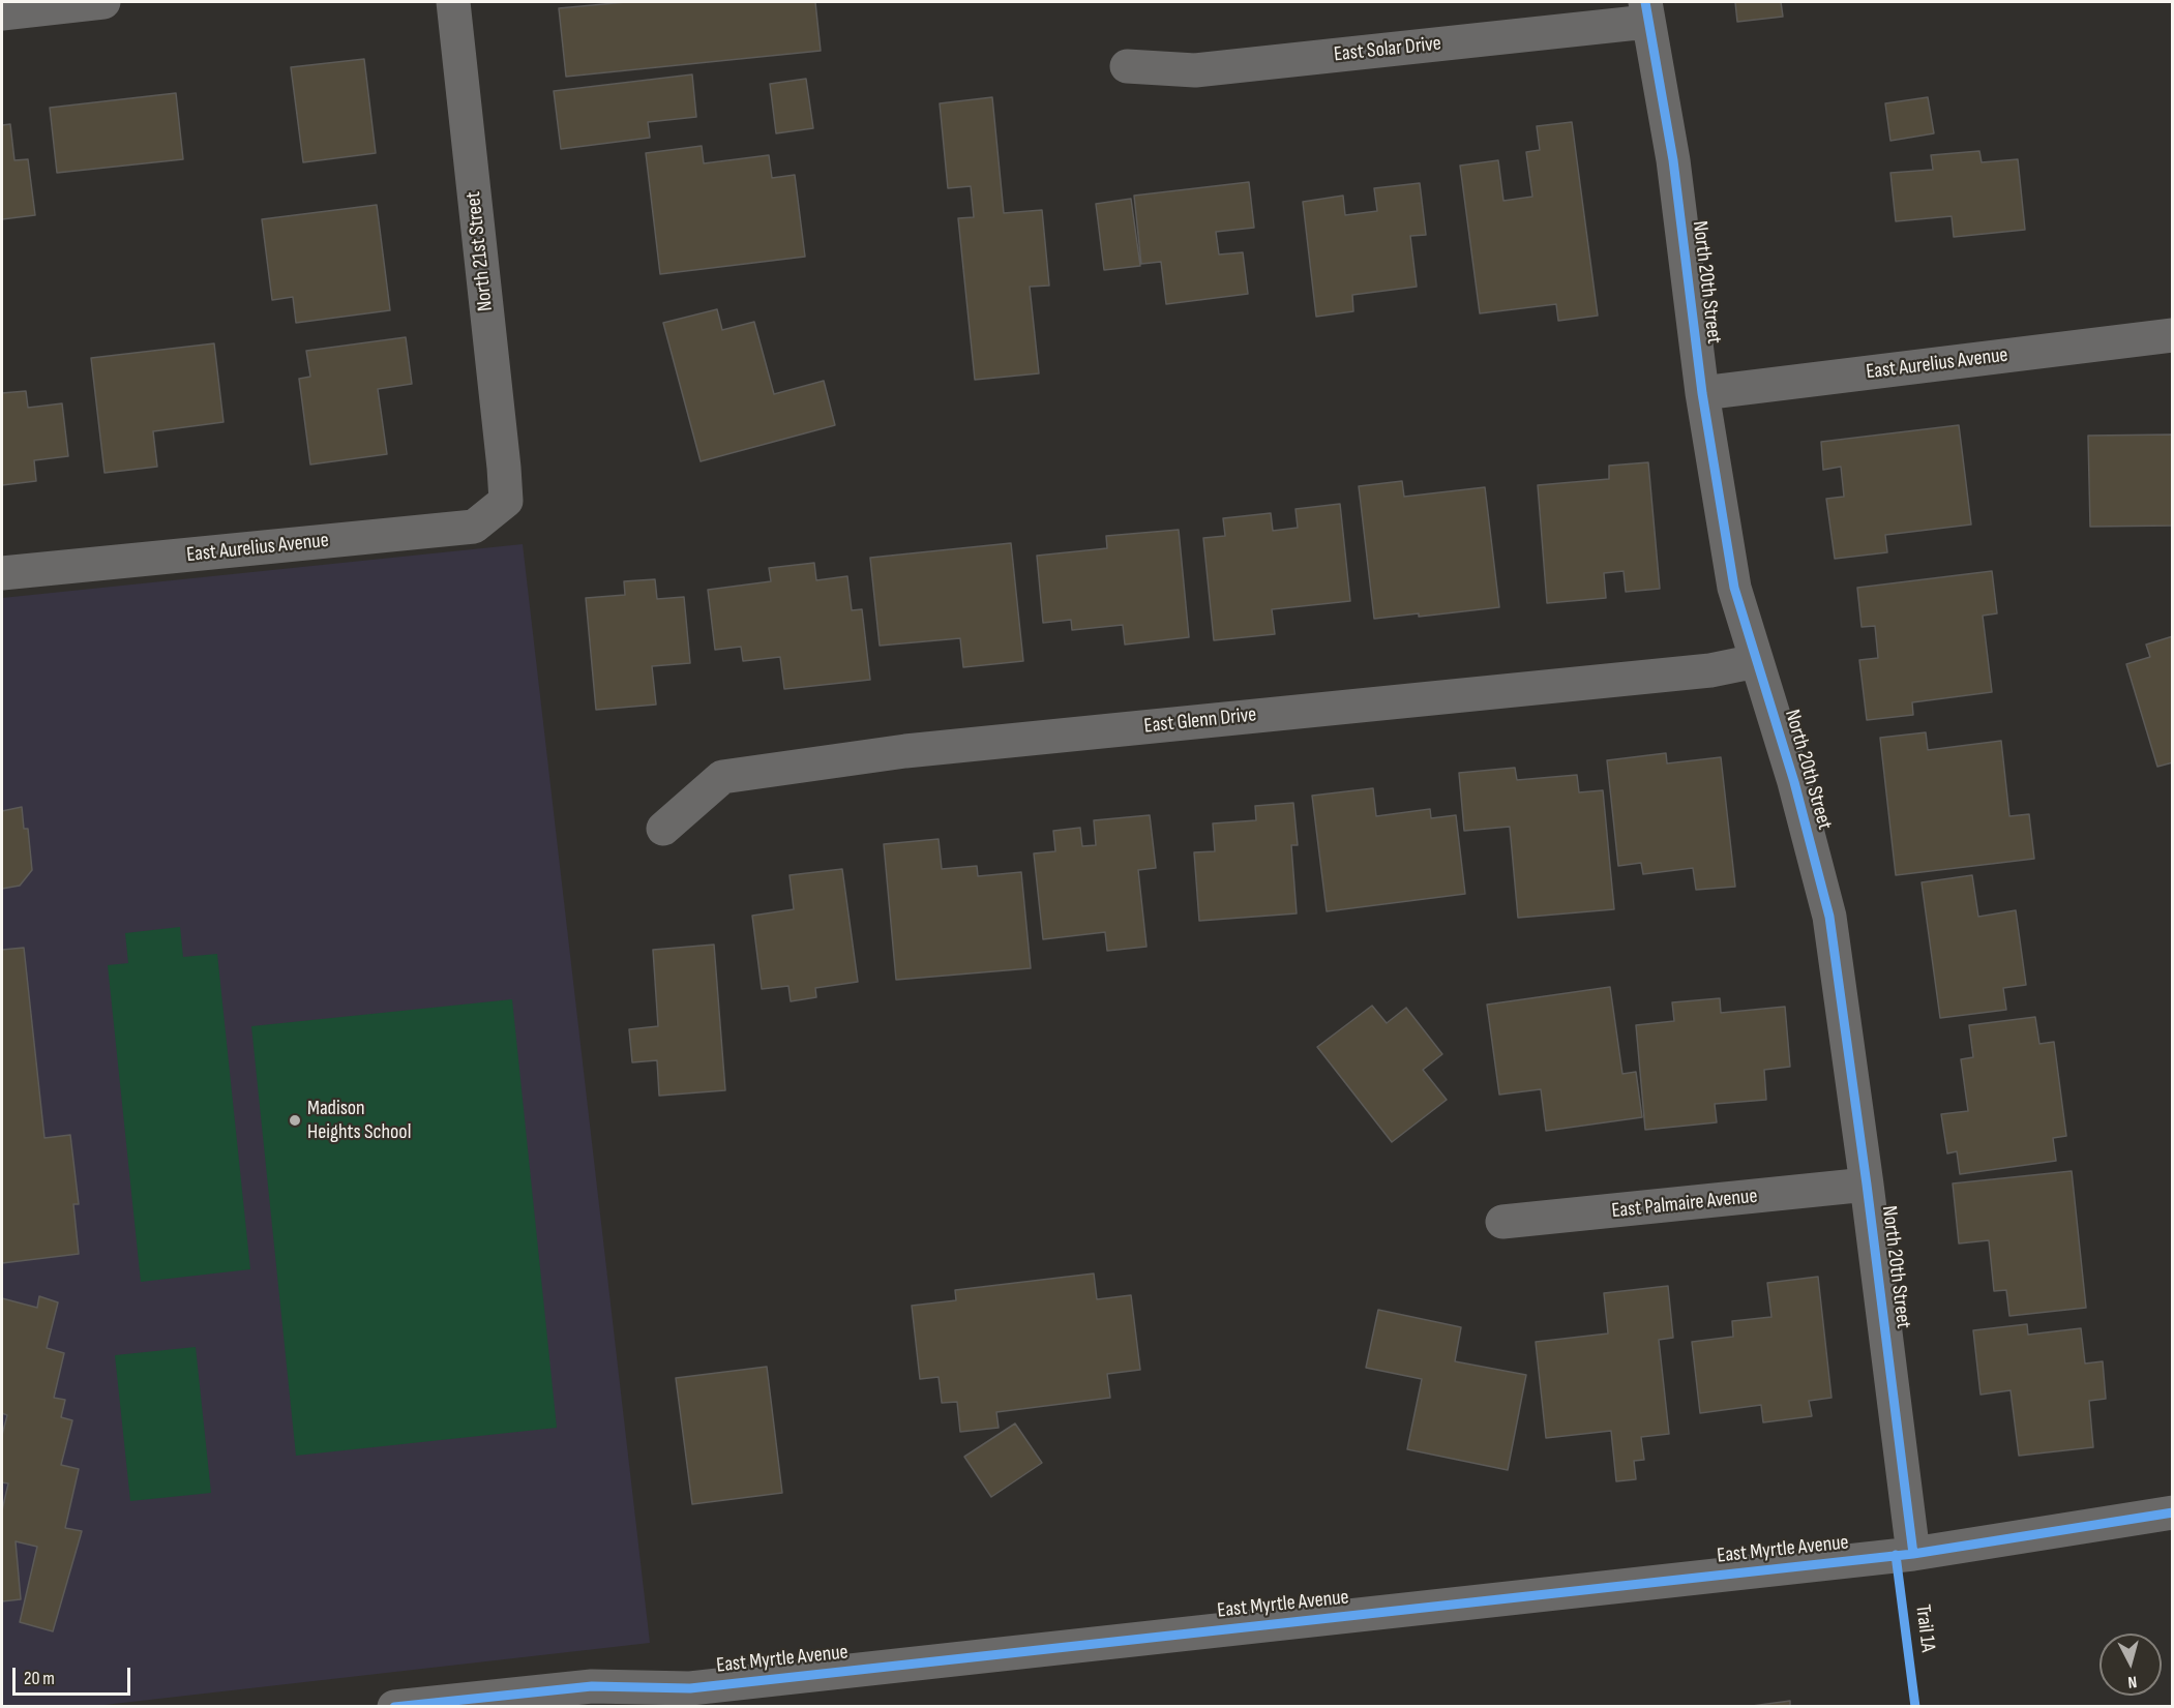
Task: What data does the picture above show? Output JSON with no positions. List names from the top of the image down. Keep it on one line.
{"streets":{"street":["East Solar Drive","North 21st Street","North 20th Street","East Aurelius Avenue","East Glenn Drive","East Palmaire Avenue","East Myrtle Avenue"],"cycle path":["Trail 1A"]},"crossings":[["East Solar Drive","North 20th Street"],["North 21st Street","East Aurelius Avenue"],["North 20th Street","East Aurelius Avenue"],["North 20th Street","East Glenn Drive"],["North 20th Street","East Palmaire Avenue"],["North 20th Street","East Myrtle Avenue"],["North 20th Street","Trail 1A"],["East Myrtle Avenue","Trail 1A"]],"places":["Madison Heights School"],"scale_bar":"20 m","north":"bottom"}
